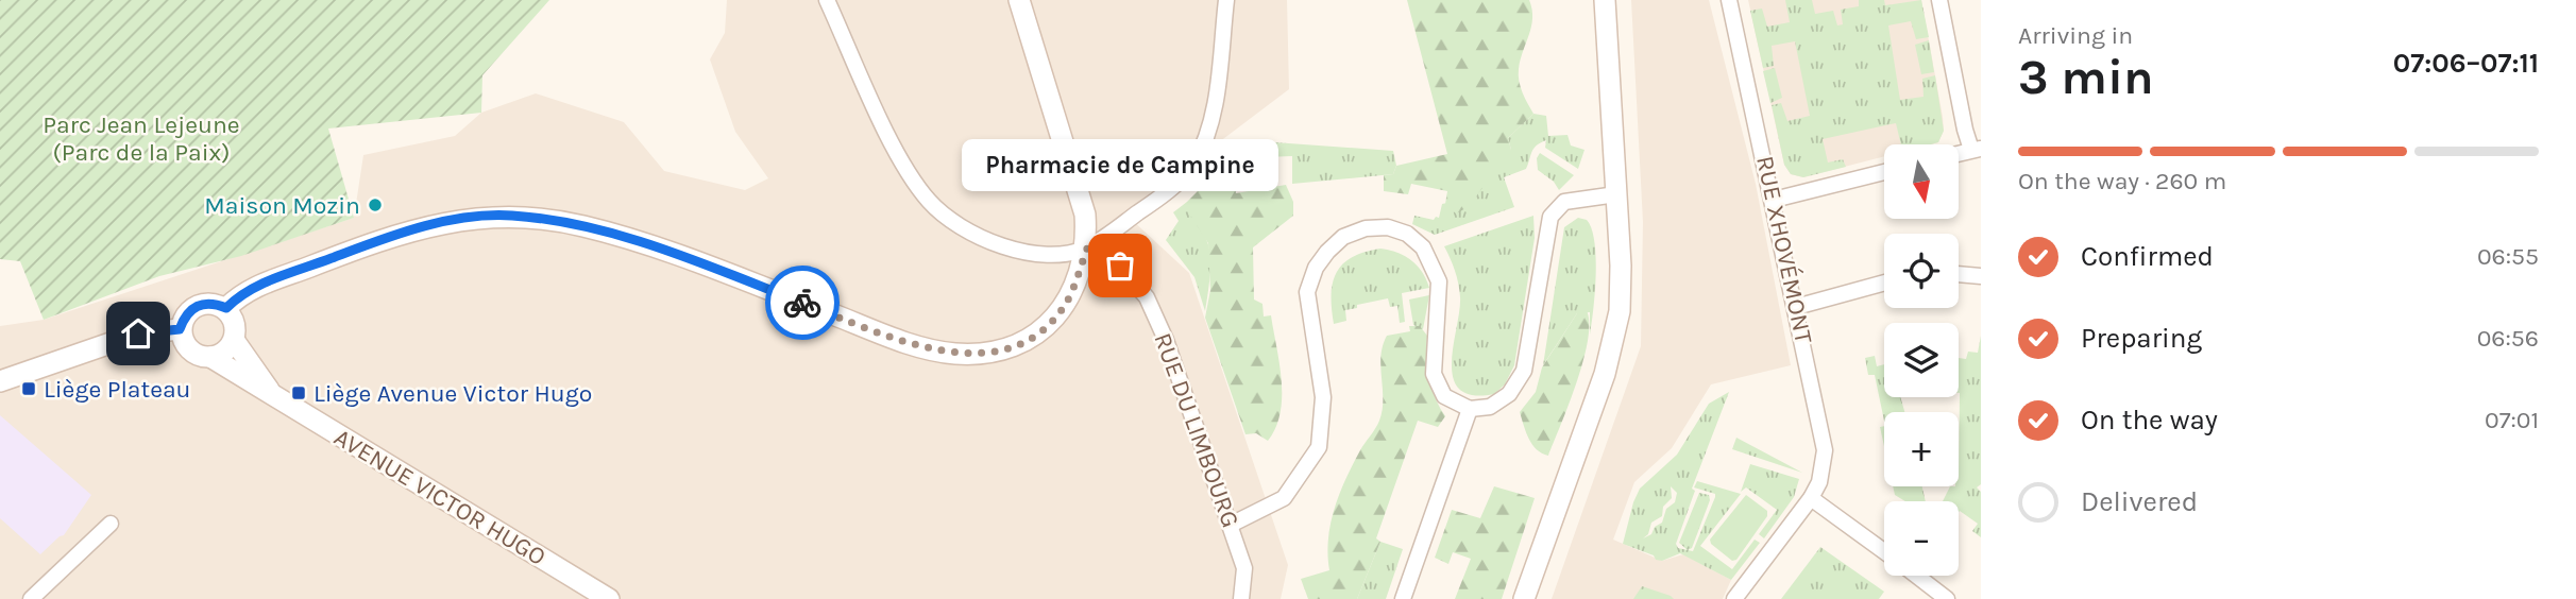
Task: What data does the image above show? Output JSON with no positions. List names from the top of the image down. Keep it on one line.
{"streets":{"street":["RUE XHOVÉMONT","RUE DU LIMBOURG","AVENUE VICTOR HUGO"]},"parks":["Parc Jean Lejeune (Parc de la Paix)"],"places":{"other":["Maison Mozin","Pharmacie de Campine"],"transit":["Liège Plateau","Liège Avenue Victor Hugo"]},"north":"bottom","page":{"heading":["3 min","Arriving in","07:06–07:11"],"bar":"On the way · 260 m","bubble":"Pharmacie de Campine","map_buttons":["+","−"],"list":[["Confirmed","06:55"],["Preparing","06:56"],["On the way","07:01"],"Delivered"]}}
